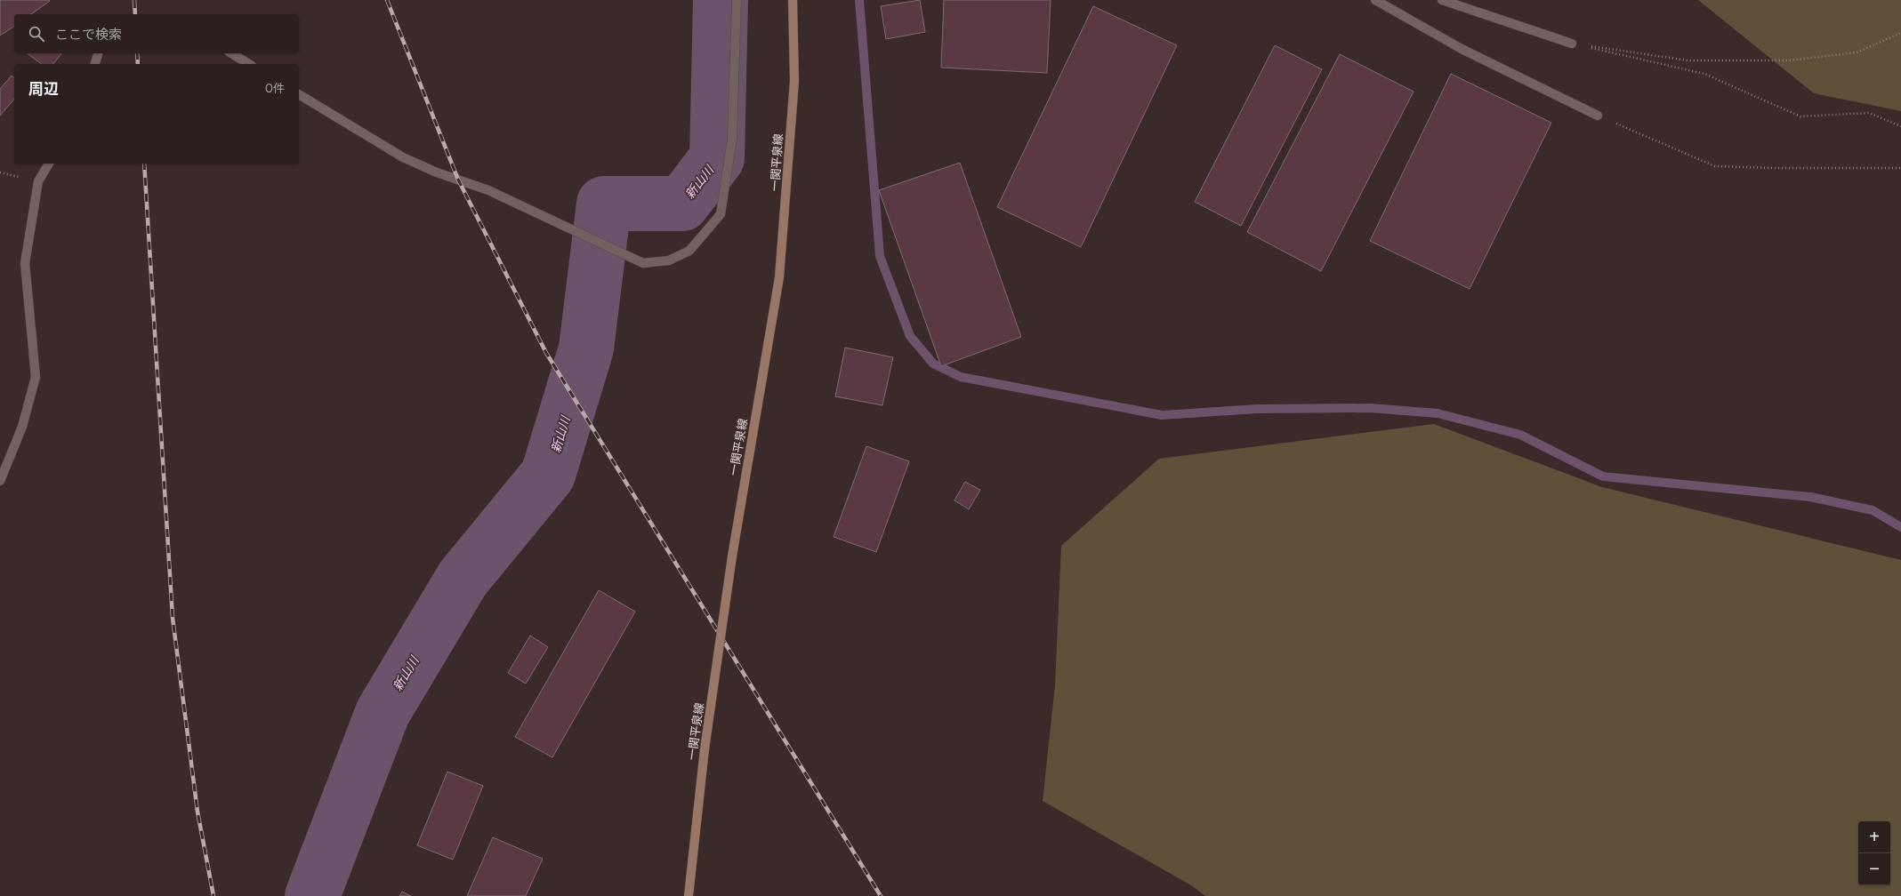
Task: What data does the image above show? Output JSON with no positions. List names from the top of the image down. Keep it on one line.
{"streets":{"main road":["一関平泉線"]},"water":["新山川"],"page":{"search":"ここで検索","heading":["周辺","0件"],"map_buttons":["+","−"]}}
